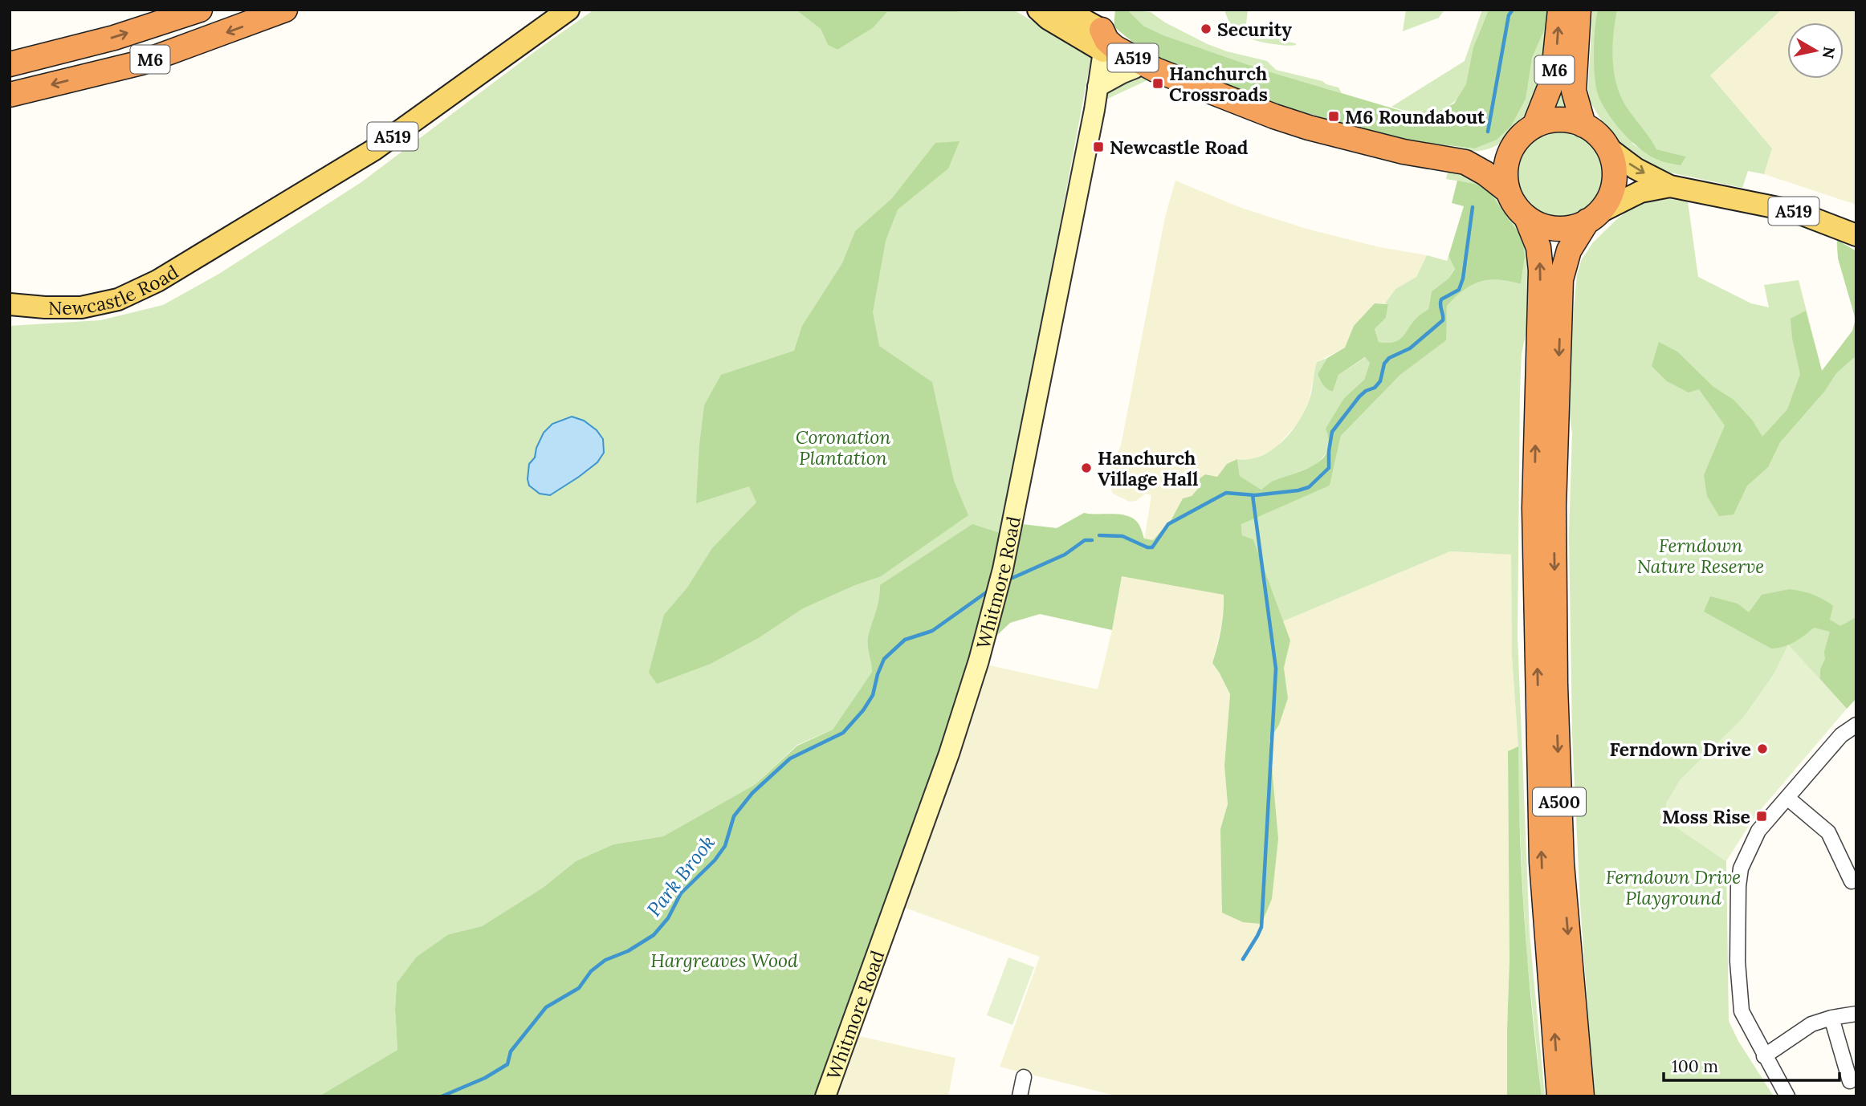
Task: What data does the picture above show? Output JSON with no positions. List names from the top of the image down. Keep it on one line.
{"streets":{"highway":["A519","M6","A500"],"main road":["Newcastle Road","Whitmore Road"]},"crossings":[["A519","M6"],["A519","Whitmore Road"],["A519","A500"],["M6","A500"]],"water":["Park Brook"],"parks":["Coronation Plantation","Ferndown Nature Reserve","Ferndown Drive Playground","Hargreaves Wood"],"places":{"other":["Security","Hanchurch Village Hall","Ferndown Drive"],"transit":["Hanchurch Crossroads","M6 Roundabout","Newcastle Road","Moss Rise"]},"scale_bar":"100 m","north":"right"}
